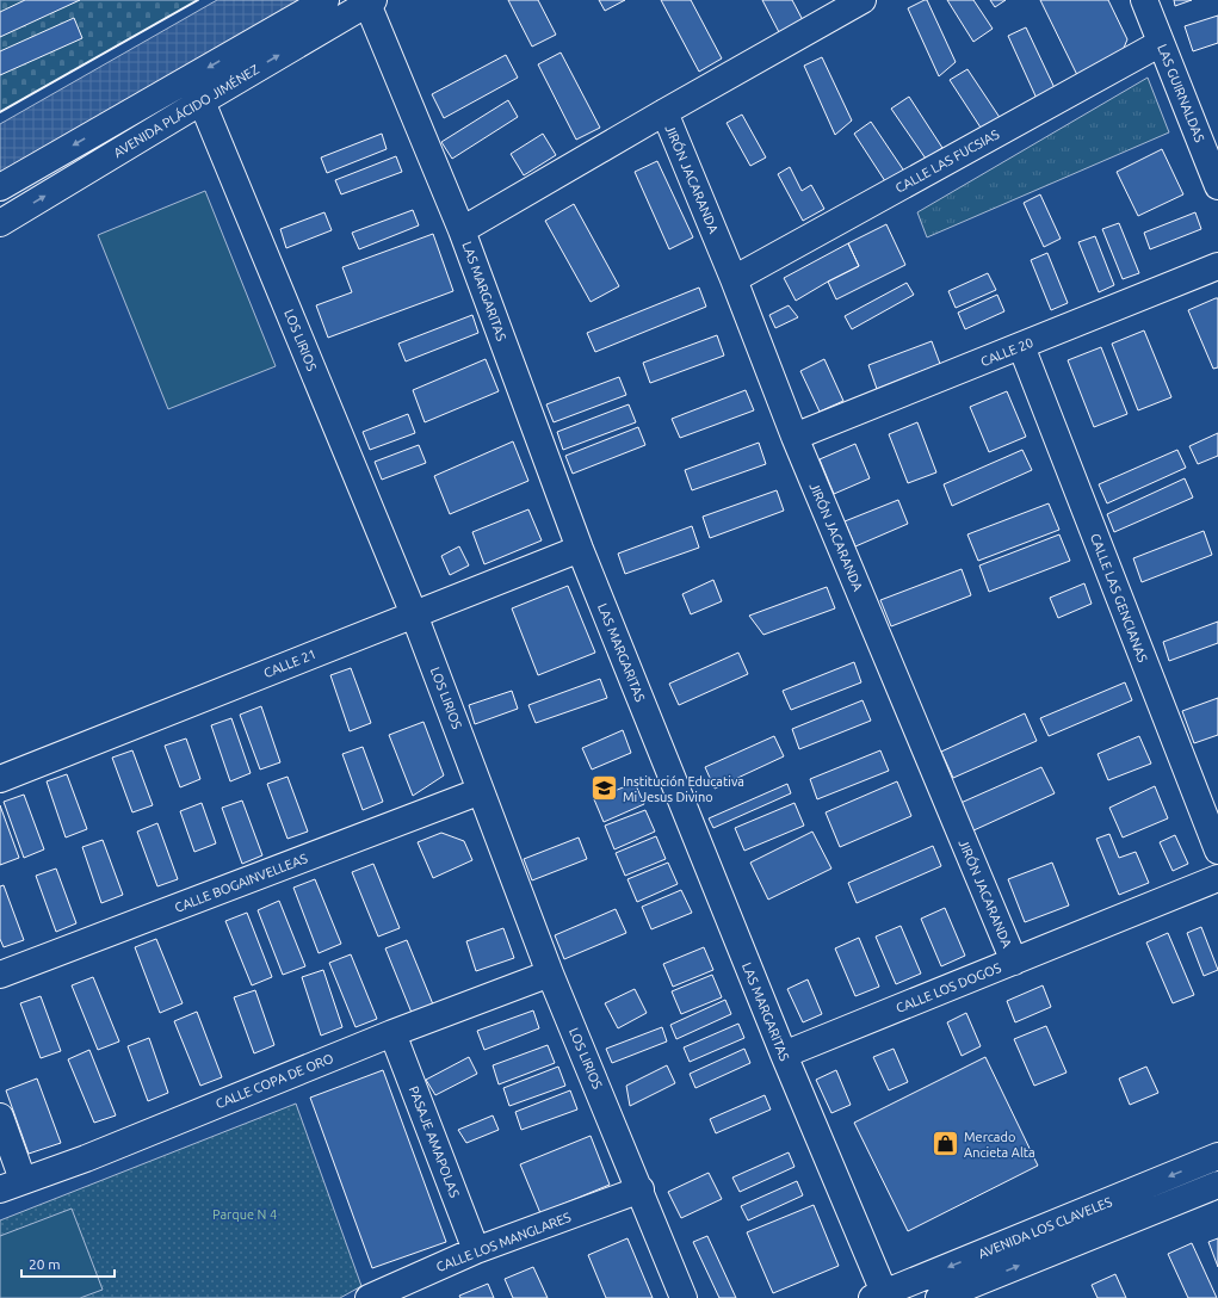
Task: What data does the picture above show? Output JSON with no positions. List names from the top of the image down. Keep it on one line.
{"streets":{"street":["LAS GUIRNALDAS","AVENIDA PLÁCIDO JIMÉNEZ","CALLE LAS FUCSIAS","JIRÓN JACARANDA","LAS MARGARITAS","LOS LIRIOS","CALLE 20","CALLE LAS GENCIANAS","CALLE 21","CALLE BOGAINVELLEAS","CALLE LOS DOGOS","CALLE COPA DE ORO","PASAJE AMAPOLAS","AVENIDA LOS CLAVELES","CALLE LOS MANGLARES"]},"crossings":[["LAS GUIRNALDAS","CALLE LAS FUCSIAS"],["AVENIDA PLÁCIDO JIMÉNEZ","LAS MARGARITAS"],["AVENIDA PLÁCIDO JIMÉNEZ","LOS LIRIOS"],["CALLE LAS FUCSIAS","JIRÓN JACARANDA"],["JIRÓN JACARANDA","CALLE 20"],["JIRÓN JACARANDA","CALLE LOS DOGOS"],["LAS MARGARITAS","CALLE 21"],["LAS MARGARITAS","CALLE LOS DOGOS"],["LAS MARGARITAS","AVENIDA LOS CLAVELES"],["LOS LIRIOS","CALLE 21"],["LOS LIRIOS","CALLE BOGAINVELLEAS"],["LOS LIRIOS","CALLE COPA DE ORO"],["LOS LIRIOS","CALLE LOS MANGLARES"],["CALLE 20","CALLE LAS GENCIANAS"],["CALLE COPA DE ORO","PASAJE AMAPOLAS"],["PASAJE AMAPOLAS","CALLE LOS MANGLARES"]],"parks":["Parque N 4"],"places":{"school or university":["Institución Educativa Mi Jesus Divino"],"shop":["Mercado Ancieta Alta"]},"scale_bar":"20 m"}
